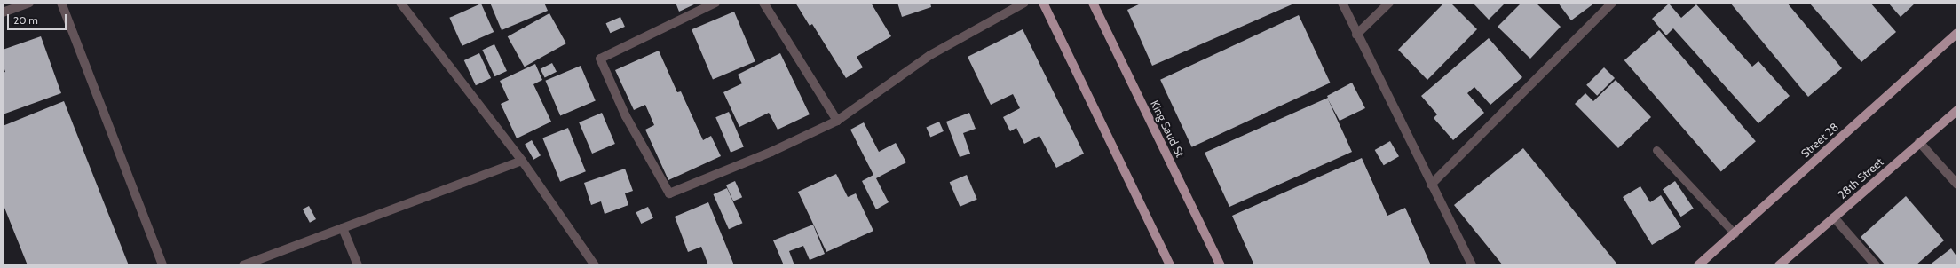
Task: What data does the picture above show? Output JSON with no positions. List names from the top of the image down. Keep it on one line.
{"streets":{"main road":["King Saud St","Street 28","28th Street"]},"scale_bar":"20 m"}
